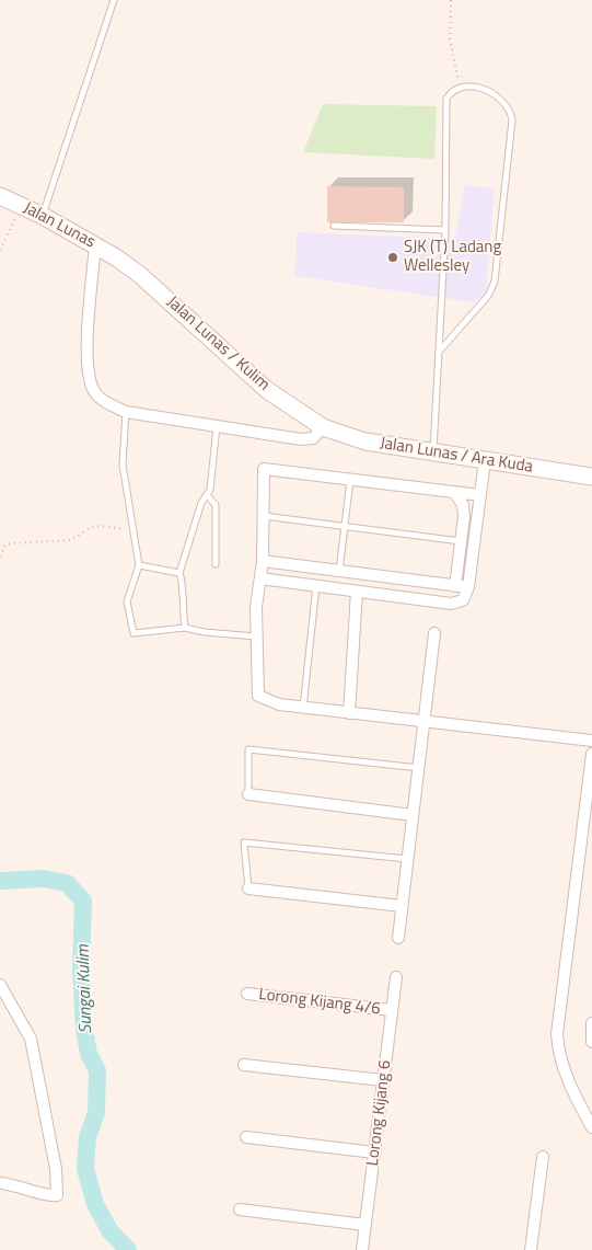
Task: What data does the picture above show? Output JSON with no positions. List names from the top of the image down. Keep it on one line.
{"streets":{"main road":["Jalan Lunas","Jalan Lunas / Kulim","Jalan Lunas / Ara Kuda"],"street":["Lorong Kijang 4/6","Lorong Kijang 6"]},"crossings":[["Jalan Lunas","Jalan Lunas / Kulim"],["Jalan Lunas / Kulim","Jalan Lunas / Ara Kuda"],["Lorong Kijang 4/6","Lorong Kijang 6"]],"water":["Sungai Kulim"],"places":["SJK (T) Ladang Wellesley"]}
